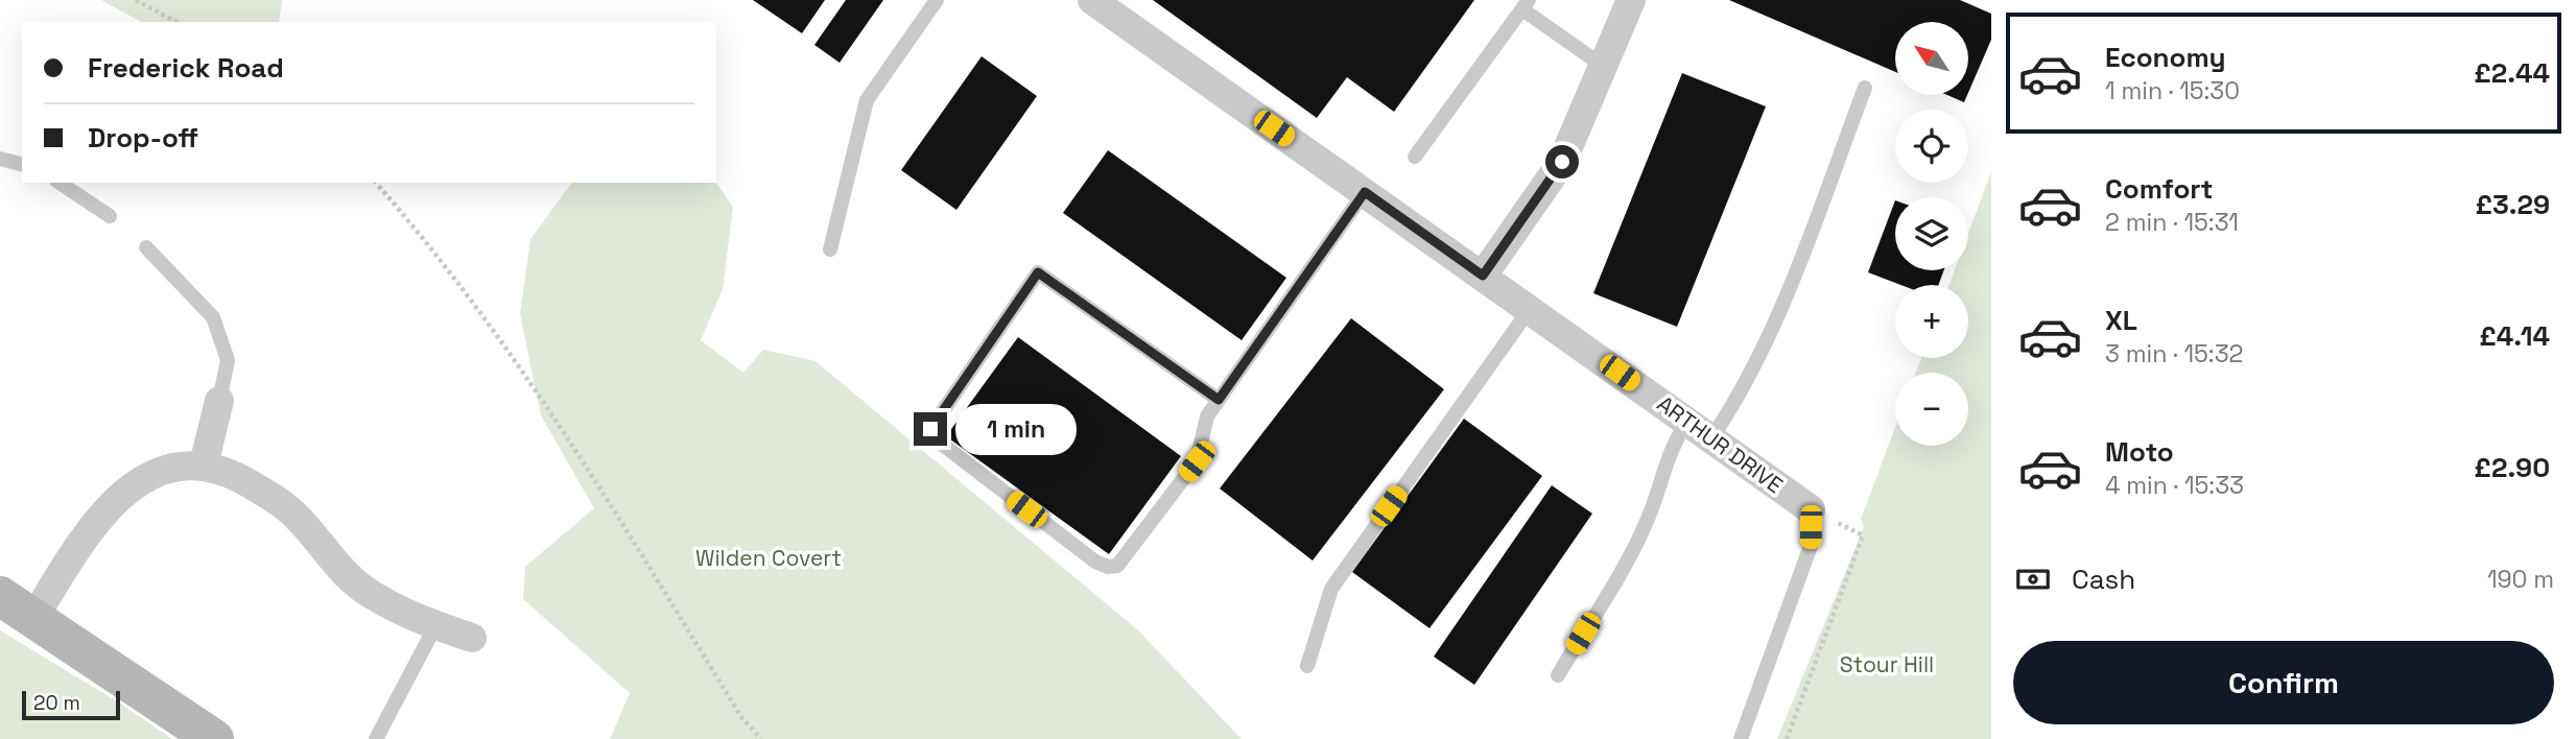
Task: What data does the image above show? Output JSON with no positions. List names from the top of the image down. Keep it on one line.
{"streets":{"street":["ARTHUR DRIVE"]},"parks":["Wilden Covert","Stour Hill"],"scale_bar":"20 m","north":"top left","page":{"list":[{"name":"Economy","note":"1 min · 15:30","value":"£2.44"},{"name":"Comfort","note":"2 min · 15:31","value":"£3.29"},{"name":"XL","note":"3 min · 15:32","value":"£4.14"},{"name":"Moto","note":"4 min · 15:33","value":"£2.90"}],"map_buttons":["+","−"],"banner":["Frederick Road","Drop-off"],"bubble":"1 min","pay":["Cash","190 m"],"buttons":"Confirm","scale":"20 m"}}
